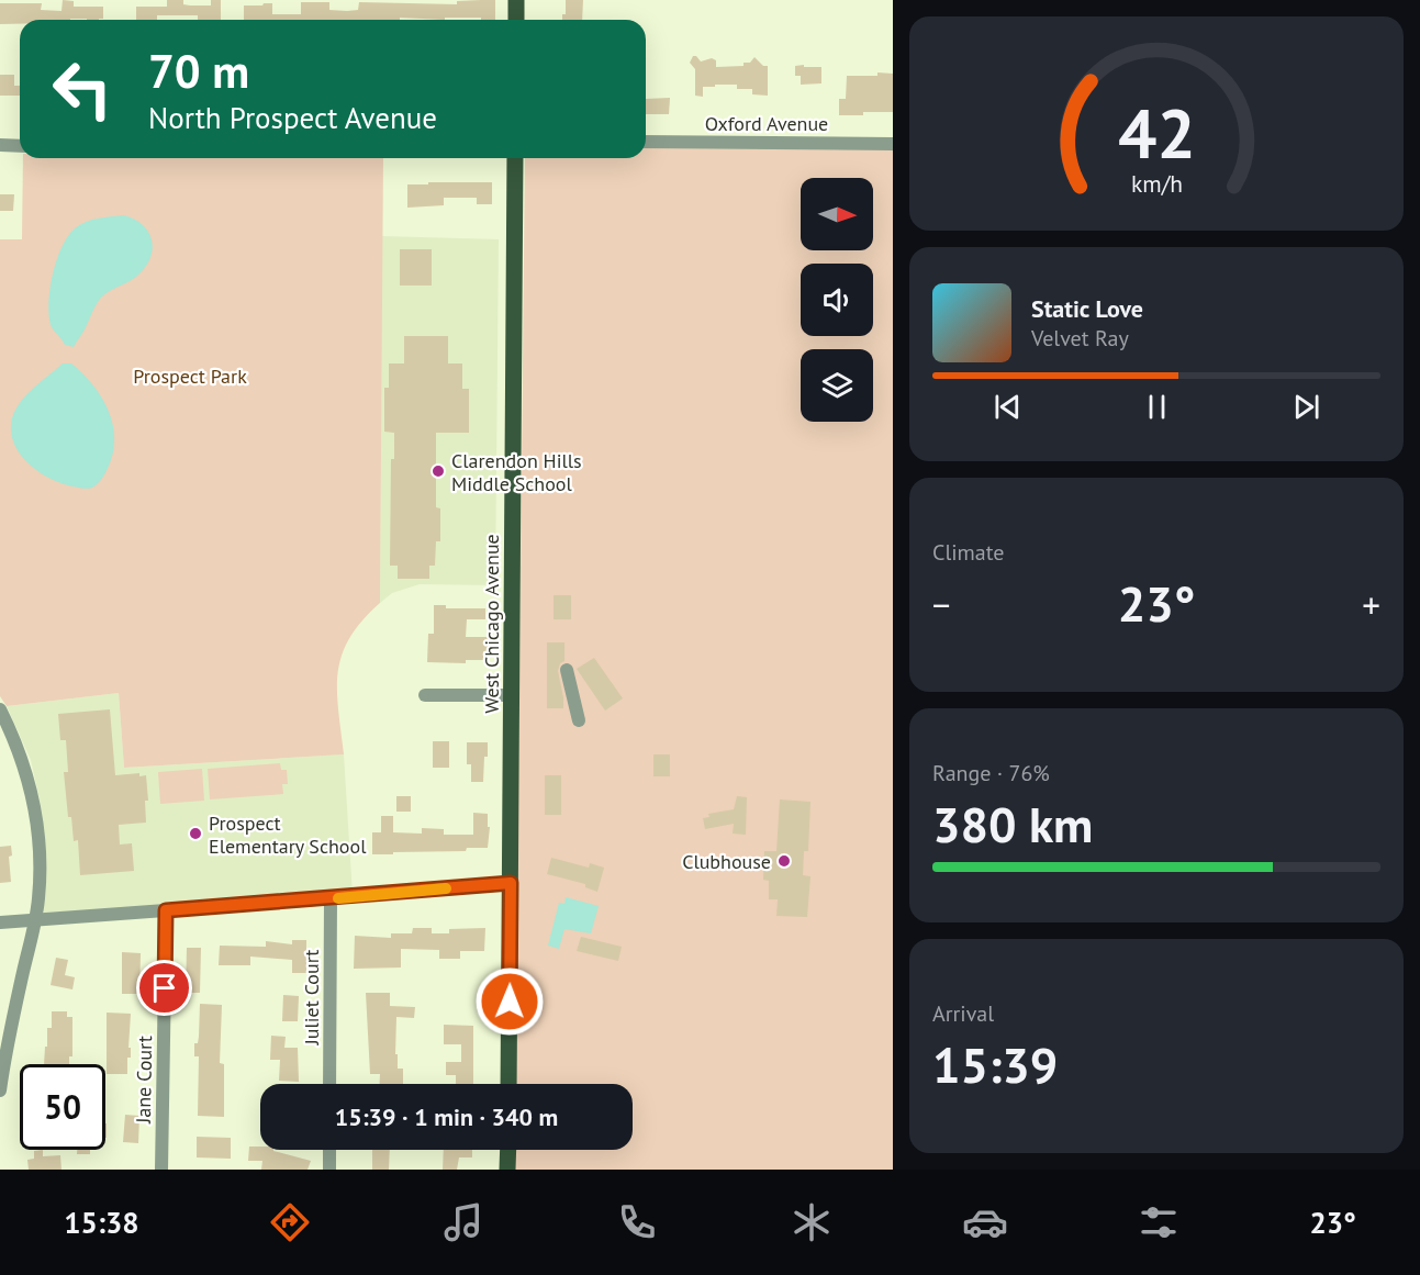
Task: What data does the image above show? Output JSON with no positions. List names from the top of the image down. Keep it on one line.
{"streets":{"main road":["West Chicago Avenue"],"street":["Oxford Avenue","Juliet Court","Jane Court"]},"parks":["Prospect Park"],"places":["Clarendon Hills Middle School","Prospect Elementary School","Clubhouse"],"north":"right","page":{"turn":["70 m","North Prospect Avenue"],"song":["Static Love","Velvet Ray"],"tile":["Climate",["Range · 76%","380 km"],["Arrival","15:39"]],"heat":["−","23°","+"],"limit":"50","trip":"15:39 · 1 min · 340 m","tabs":["15:38","23°"],"gauge":["42","km/h"]}}
